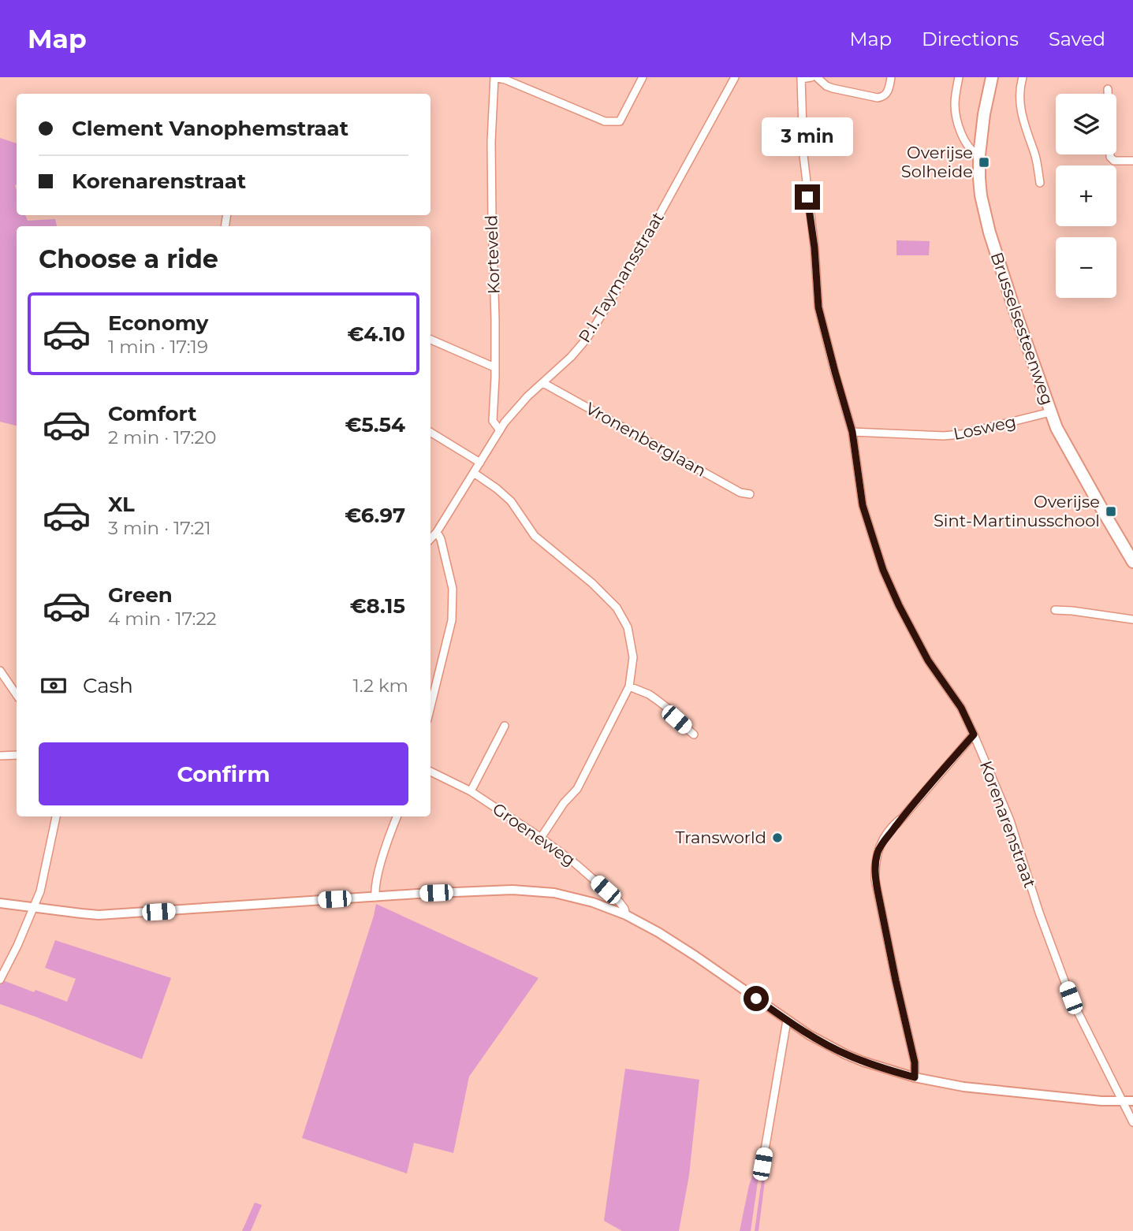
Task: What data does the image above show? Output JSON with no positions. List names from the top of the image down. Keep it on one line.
{"streets":{"main road":["Brusselsesteenweg"],"street":["Korteveld","P.I. Taymansstraat","Losweg","Vronenberglaan","Korenarenstraat","Groeneweg"]},"crossings":[["Korteveld","P.I. Taymansstraat"],["P.I. Taymansstraat","Vronenberglaan"],["Brusselsesteenweg","Losweg"],["Losweg","Korenarenstraat"]],"places":{"transit":["Overijse Solheide","Overijse Sint-Martinusschool"],"other":["Transworld"]},"page":{"header":"Map","nav":["Map","Directions","Saved"],"map_buttons":["+","−"],"banner":["Clement Vanophemstraat","Korenarenstraat"],"bubble":"3 min","heading":"Choose a ride","list":[{"name":"Economy","note":"1 min · 17:19","value":"€4.10"},{"name":"Comfort","note":"2 min · 17:20","value":"€5.54"},{"name":"XL","note":"3 min · 17:21","value":"€6.97"},{"name":"Green","note":"4 min · 17:22","value":"€8.15"}],"pay":["Cash","1.2 km"],"buttons":"Confirm"}}
